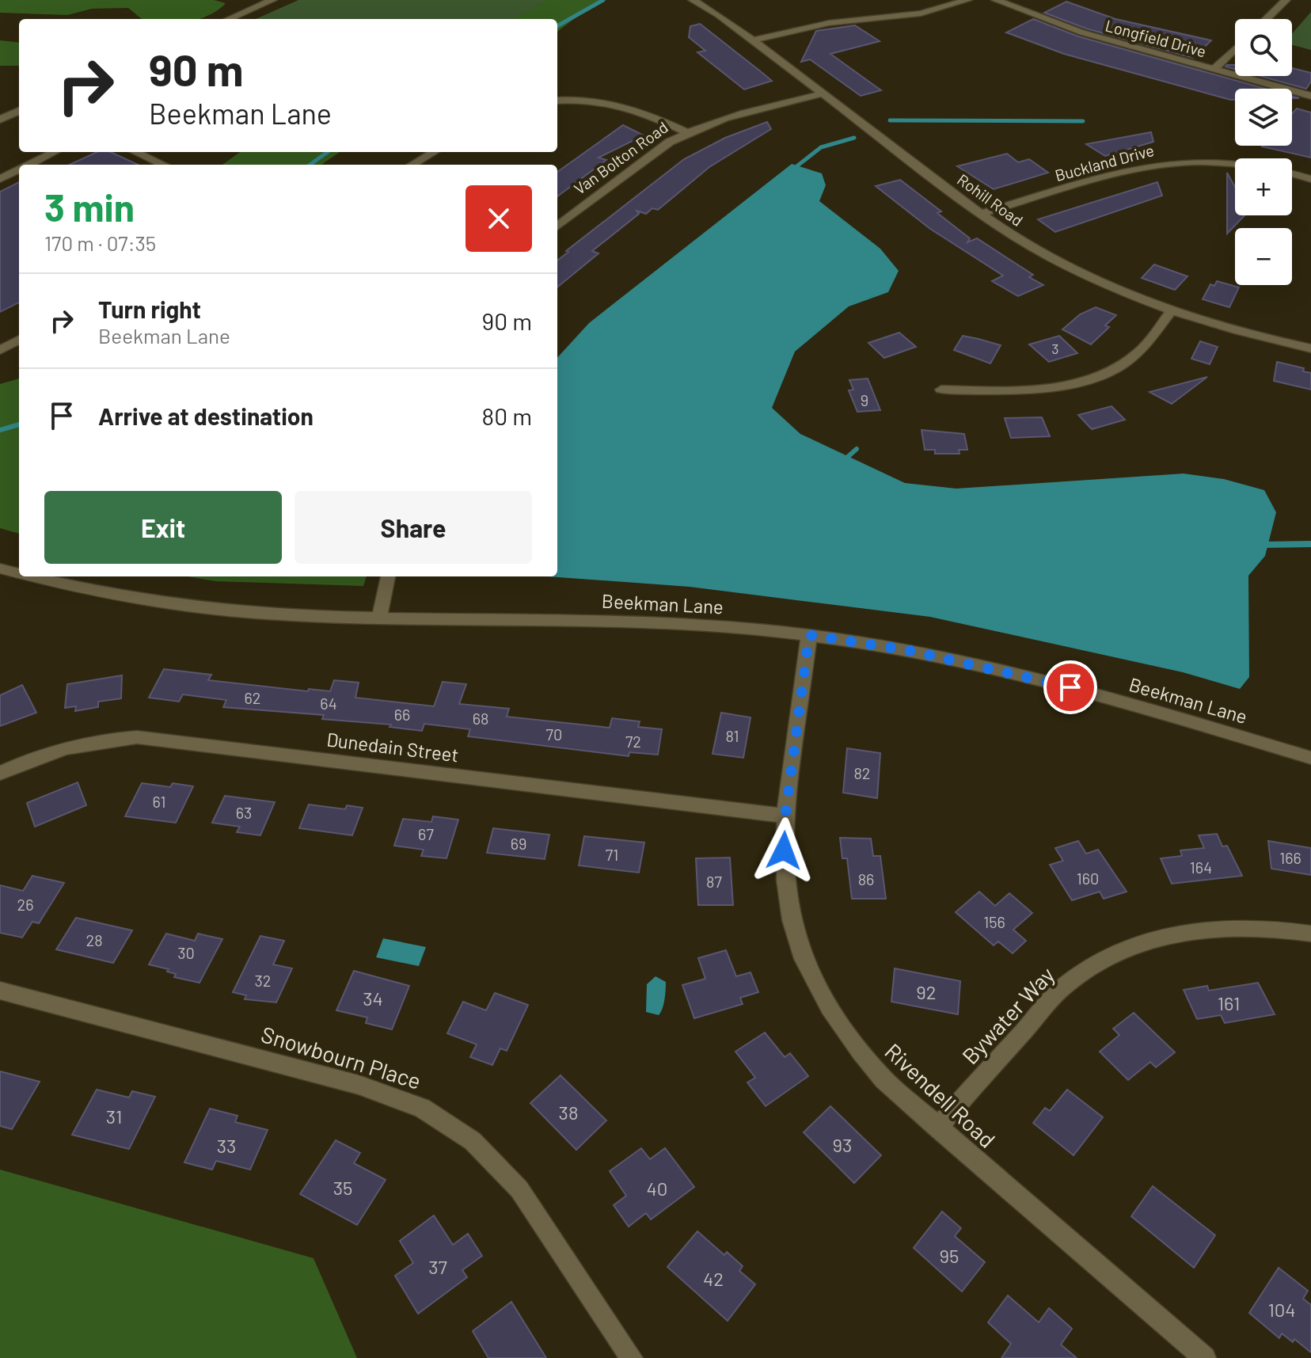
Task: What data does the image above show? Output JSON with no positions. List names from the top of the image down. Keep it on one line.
{"streets":{"street":["Longfield Drive","Van Bolton Road","Buckland Drive","Rohill Road","Beekman Lane","Dunedain Street","Bywater Way","Snowbourn Place","Rivendell Road"]},"crossings":[["Van Bolton Road","Rohill Road"],["Buckland Drive","Rohill Road"],["Beekman Lane","Rivendell Road"],["Dunedain Street","Rivendell Road"],["Bywater Way","Rivendell Road"]],"house_numbers":["3","9","62","64","66","68","70","81","72","82","61","63","67","69","71","166","164","160","86","87","26","156","28","30","32","92","34","161","38","31","93","33","35","40","95","37","42","104"],"page":{"map_buttons":["+","−"],"turn":["90 m","Beekman Lane"],"heading":["3 min","170 m · 07:35"],"list":[{"name":"Turn right","note":"Beekman Lane","value":"90 m"},{"name":"Arrive at destination","value":"80 m"}],"buttons":["Exit","Share"]}}
